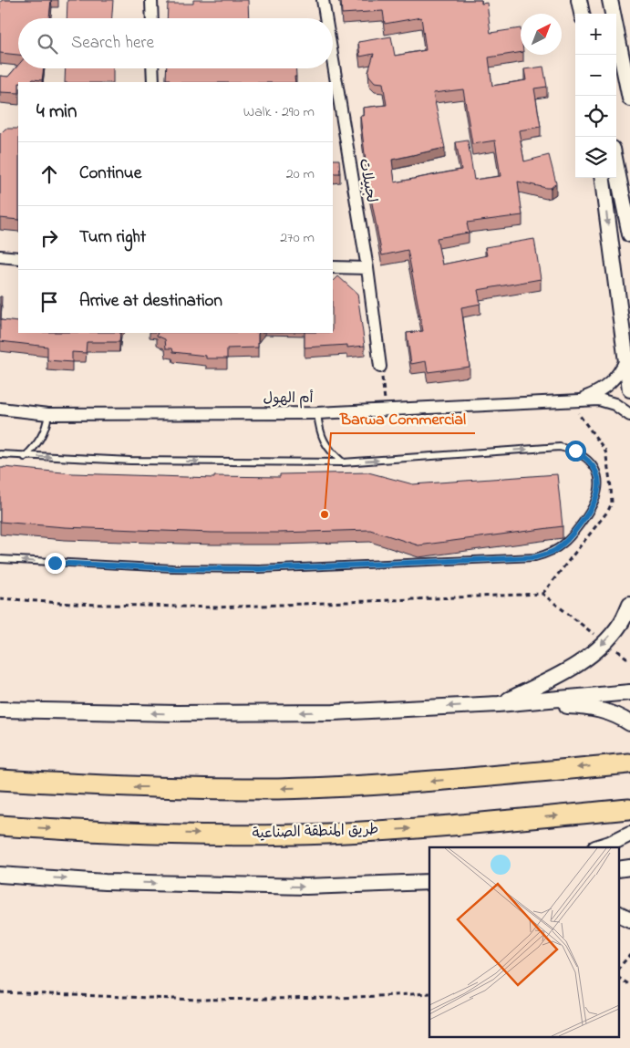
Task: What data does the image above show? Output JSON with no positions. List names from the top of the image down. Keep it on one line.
{"streets":{"highway":["طريق المنطقة الصناعية"],"street":["لجبيلات","أم الهول"]},"places":["Barwa Commercial"],"north":"top right","page":{"map_buttons":["+","−"],"search":"Search here","heading":["4 min","Walk · 290 m"],"list":[["Continue","20 m"],["Turn right","270 m"],"Arrive at destination"]}}
